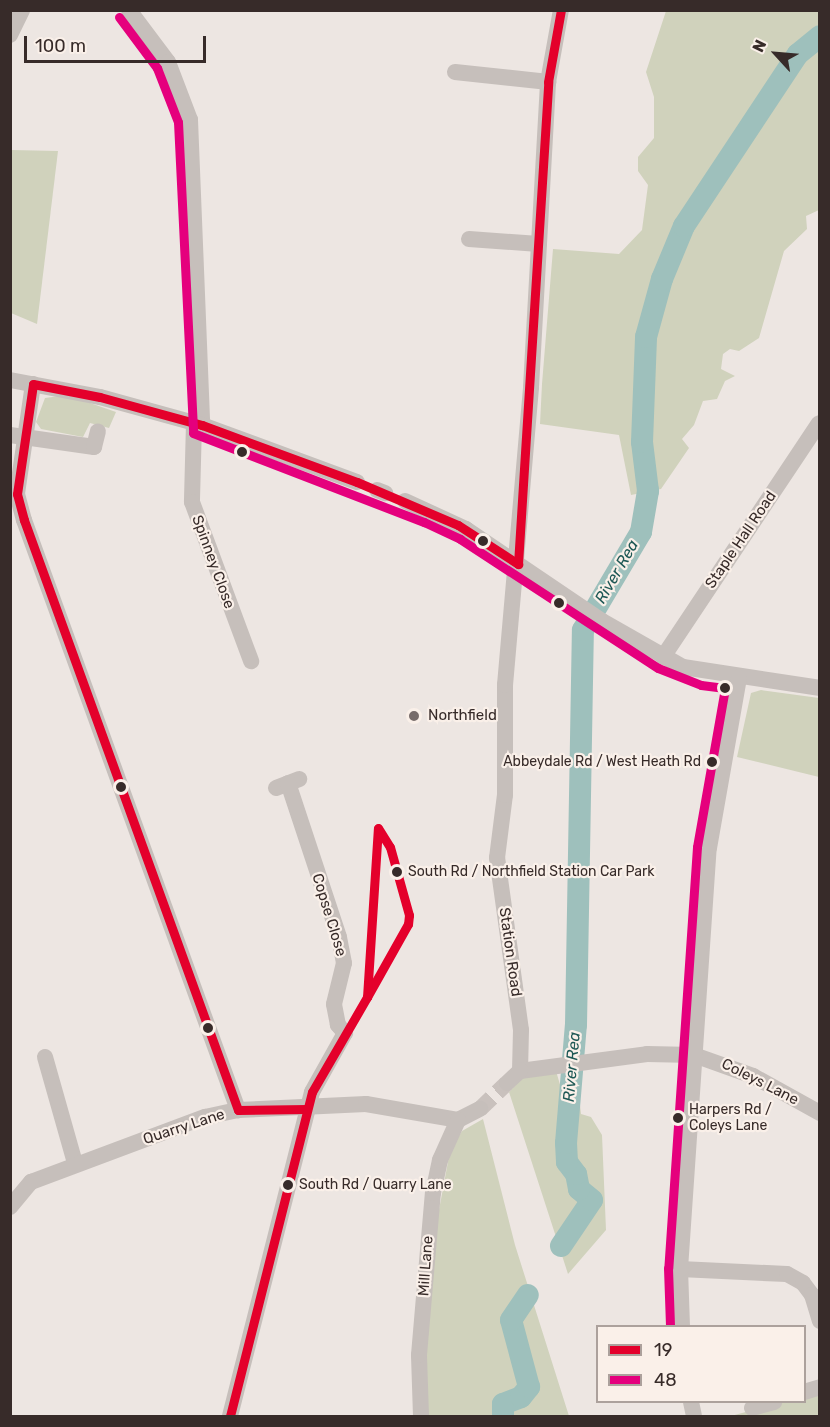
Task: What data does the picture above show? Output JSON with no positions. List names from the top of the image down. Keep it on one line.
{"streets":{"street":["Staple Hall Road","Spinney Close","Copse Close","Station Road","Coleys Lane","Quarry Lane","Mill Lane"]},"crossings":[["Copse Close","Quarry Lane"],["Station Road","Coleys Lane"],["Quarry Lane","Mill Lane"]],"water":["River Rea"],"places":["Northfield","Abbeydale Rd / West Heath Rd","South Rd / Northfield Station Car Park","Harpers Rd / Coleys Lane","South Rd / Quarry Lane"],"lines":["transit line 19","transit line 48"],"legend":["19","48"],"scale_bar":"100 m","north":"top left"}
